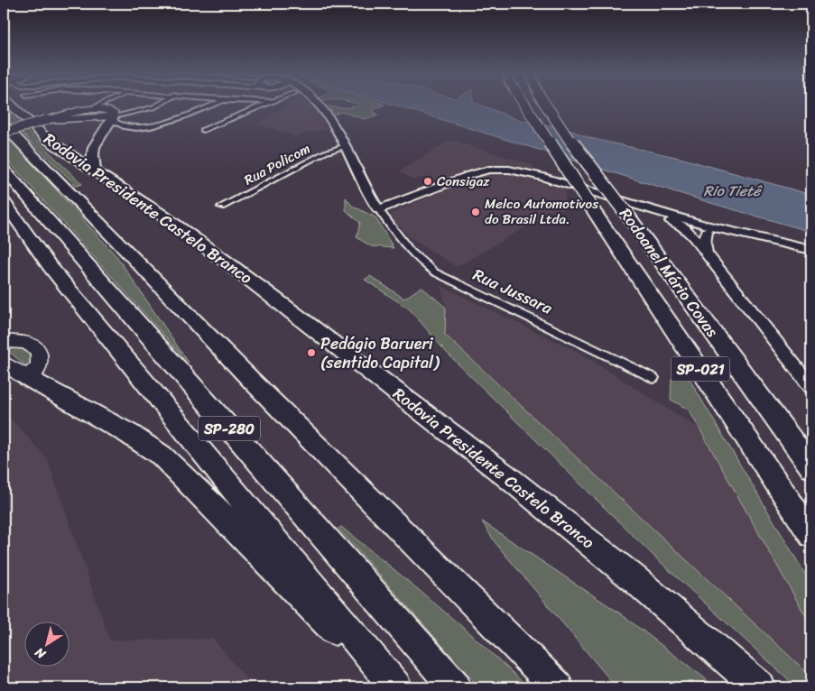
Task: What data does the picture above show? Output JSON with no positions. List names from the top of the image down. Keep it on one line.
{"streets":{"highway":["Rodovia Presidente Castelo Branco","Rodoanel Mário Covas","SP-021","SP-280"],"main road":["Rua Jussara"],"street":["Rua Policom"]},"crossings":[["Rua Policom","Rua Jussara"]],"water":["Rio Tietê"],"places":["Consigaz","Melco Automotivos do Brasil Ltda.","Pedágio Barueri (sentido Capital)"],"north":"bottom left"}
